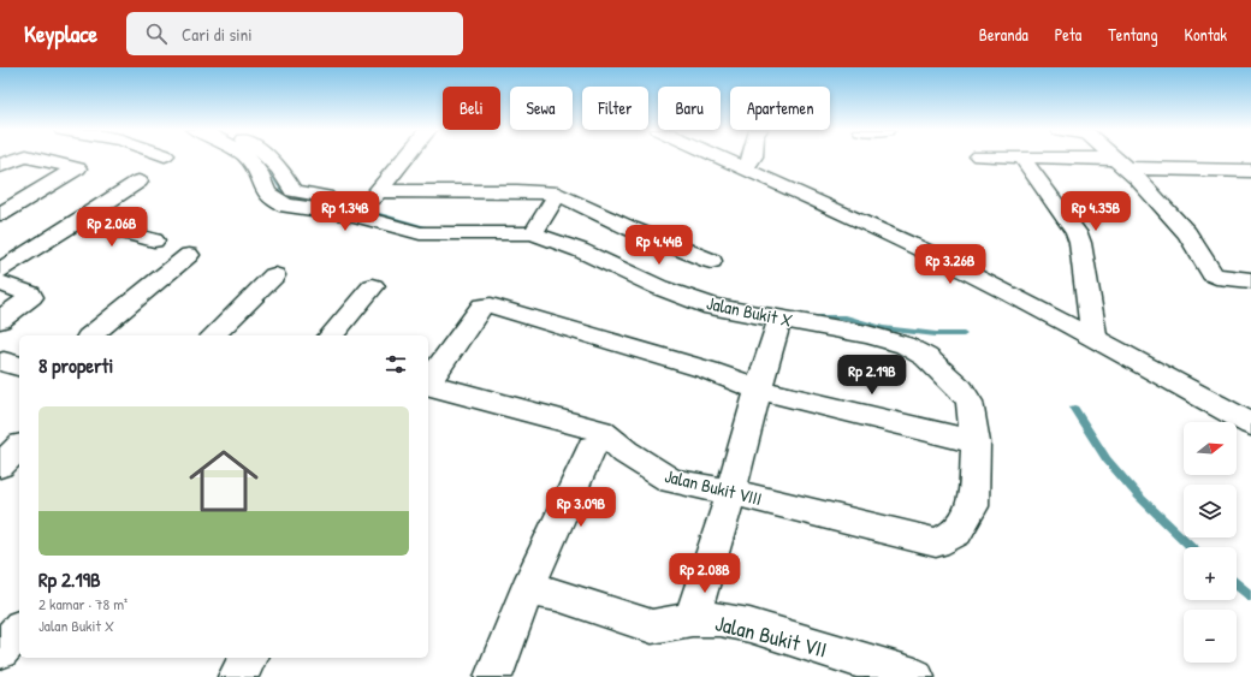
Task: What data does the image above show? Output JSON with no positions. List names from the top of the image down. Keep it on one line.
{"streets":{"street":["Jalan Bukit X","Jalan Bukit VIII","Jalan Bukit VII"]},"crossings":[["Jalan Bukit X","Jalan Bukit VIII"]],"north":"right","page":{"header":"Keyplace","search":"Cari di sini","nav":["Beranda","Peta","Tentang","Kontak"],"chip":["Beli","Sewa","Filter","Baru","Apartemen"],"price":["Rp 1.34B","Rp 4.35B","Rp 2.06B","Rp 4.44B","Rp 3.26B","Rp 2.19B","Rp 3.09B","Rp 2.08B"],"heading":"8 properti","list":[{"name":"Rp 2.19B","note":"2 kamar · 78 m² · Jalan Bukit X"}],"map_buttons":["+","−"]}}
